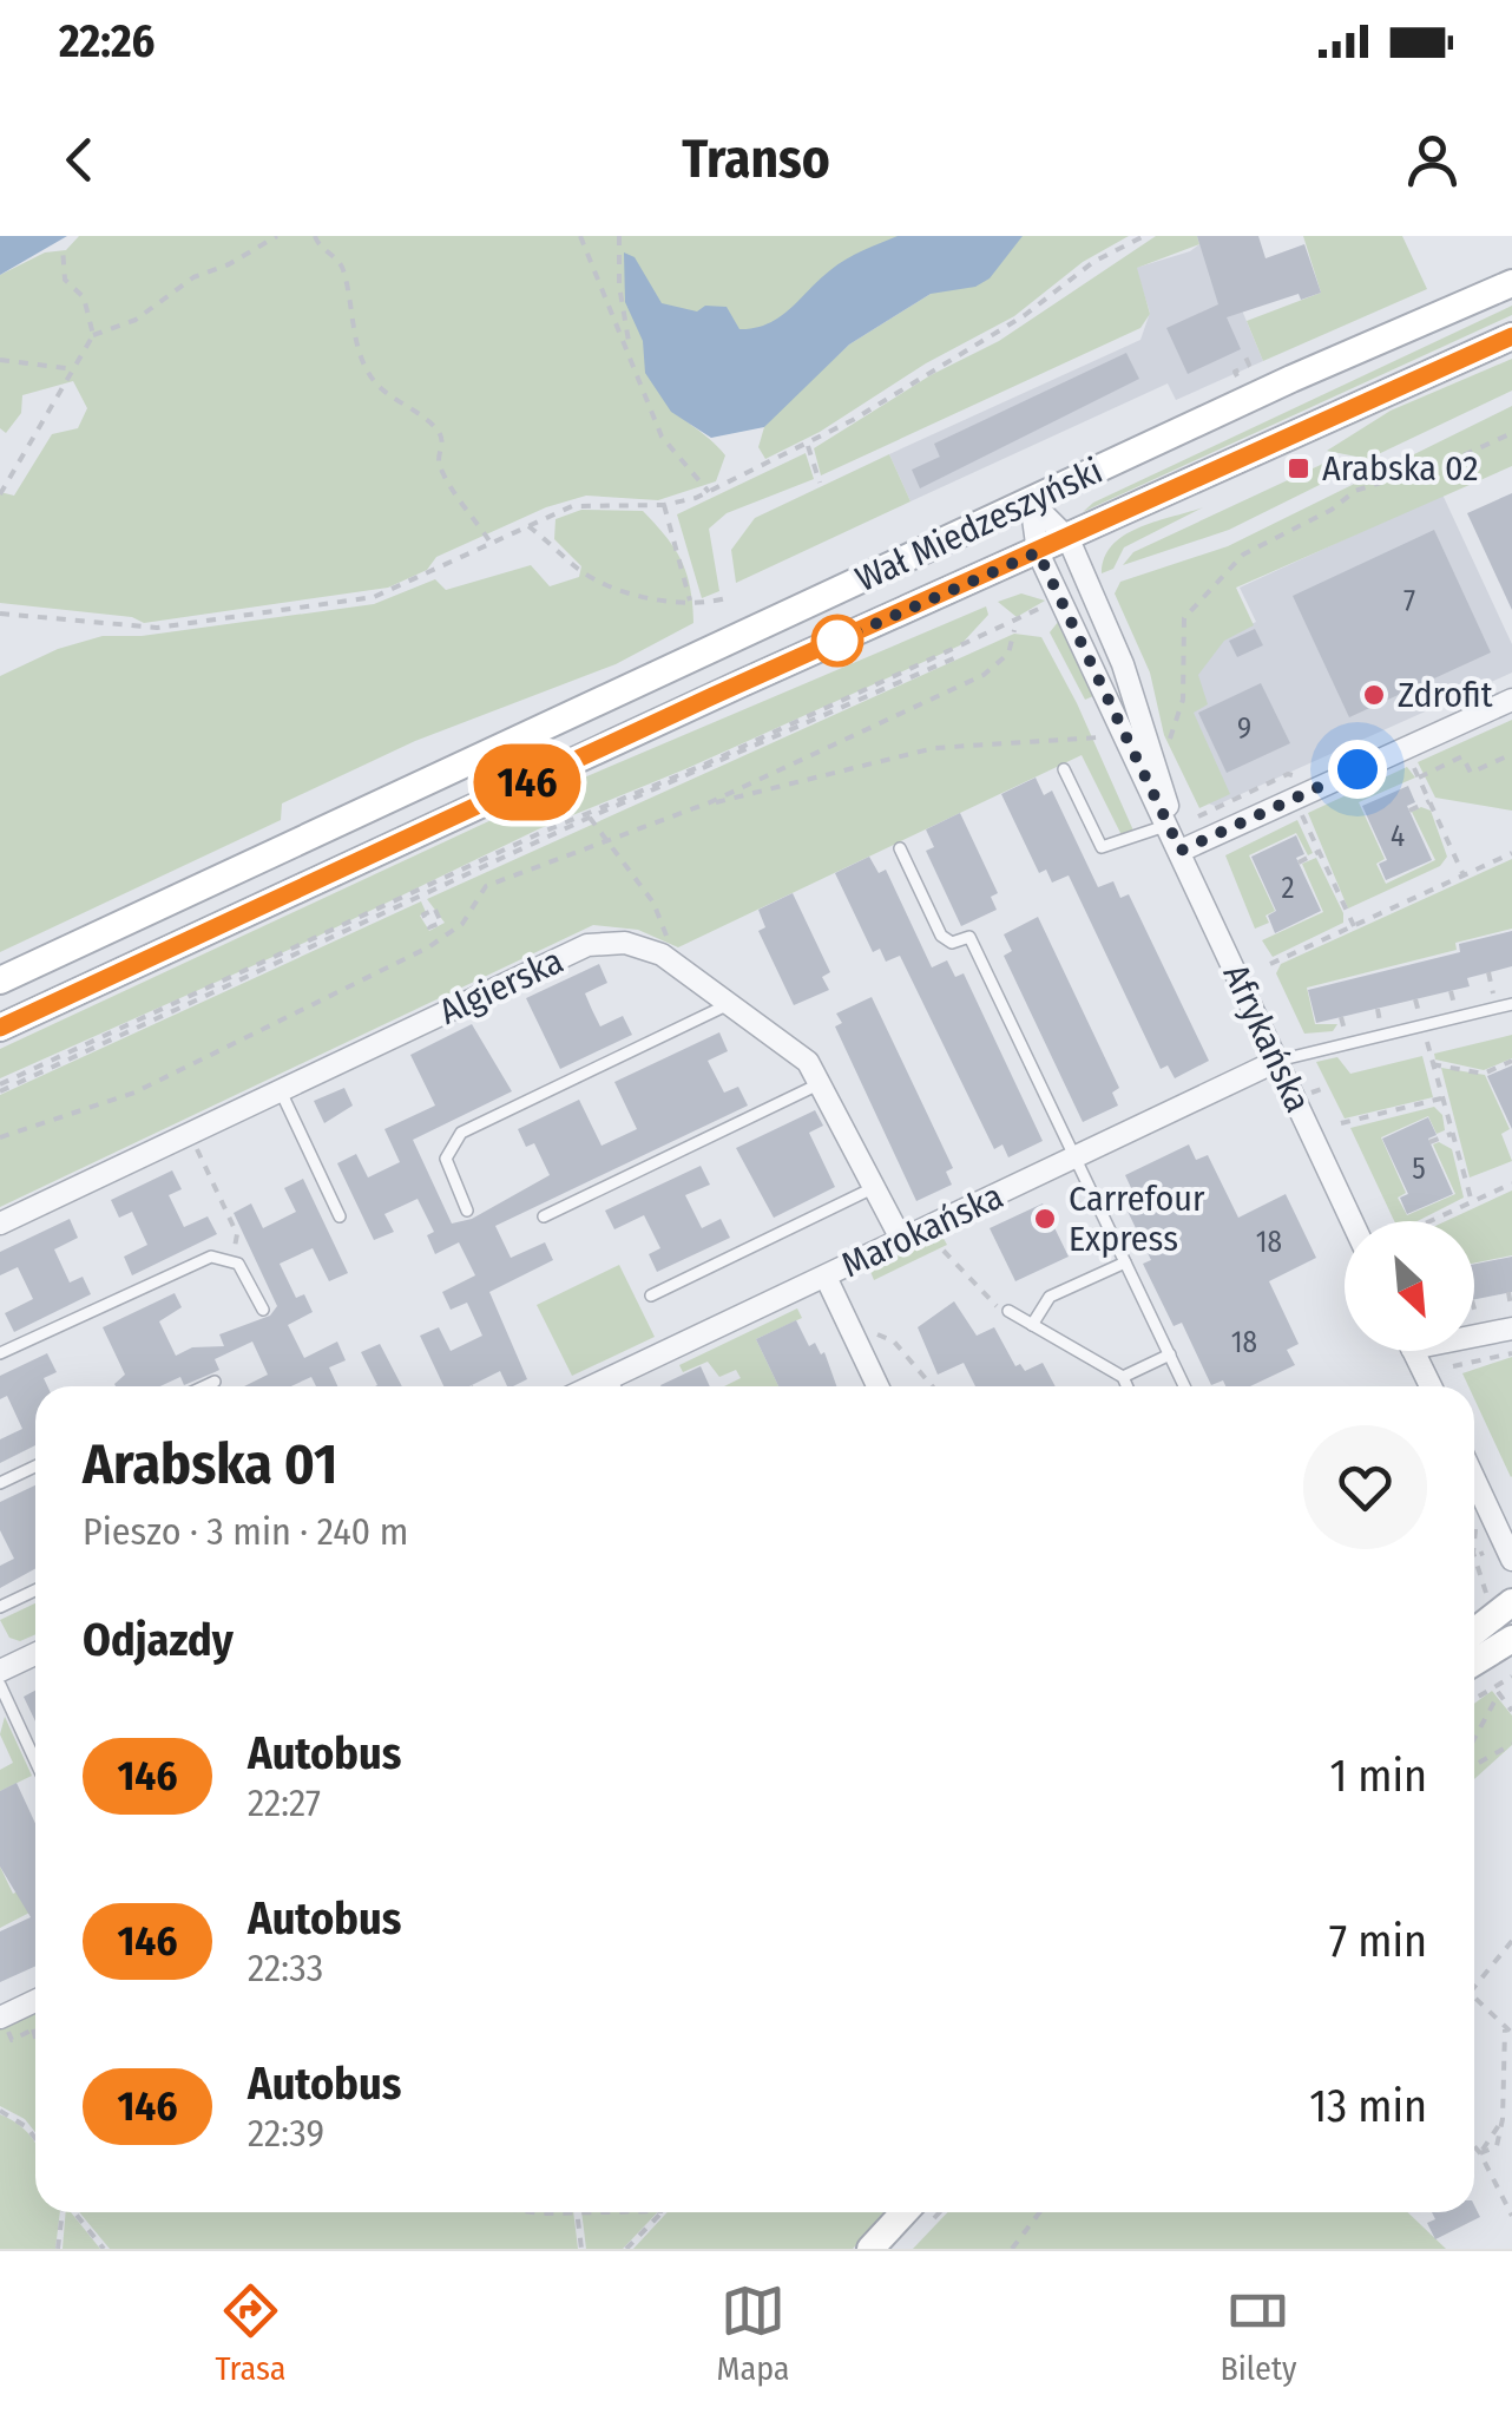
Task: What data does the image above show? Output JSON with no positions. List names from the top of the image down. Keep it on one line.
{"streets":{"main road":["Wał Miedzeszyński"],"street":["Algierska","Afrykańska","Marokańska"]},"crossings":[["Wał Miedzeszyński","Afrykańska"],["Algierska","Marokańska"],["Afrykańska","Marokańska"]],"places":{"transit":["Arabska 02"],"other":["Zdrofit","Carrefour Express"]},"lines":["bus line 146"],"house_numbers":["7","9","4","2","5","18","18"],"north":"bottom right","page":{"status":"22:26","header":"Transo","on_map":"146","heading":[["Arabska 01","Pieszo · 3 min · 240 m"],"Odjazdy"],"list":[{"mark":"146","name":"Autobus","note":"22:27","value":"1 min"},{"mark":"146","name":"Autobus","note":"22:33","value":"7 min"},{"mark":"146","name":"Autobus","note":"22:39","value":"13 min"}],"tabs":["Trasa","Mapa","Bilety"]}}
